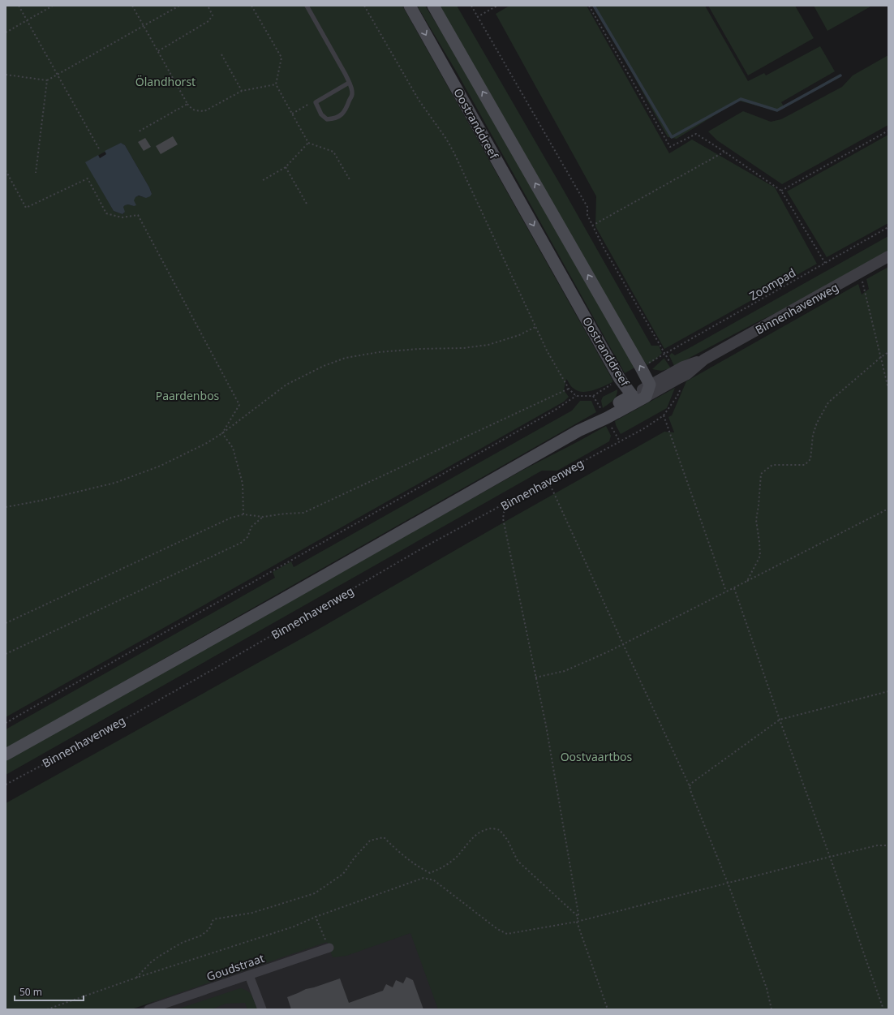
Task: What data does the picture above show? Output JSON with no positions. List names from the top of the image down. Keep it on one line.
{"streets":{"main road":["Oostranddreef","Binnenhavenweg"],"street":["Goudstraat"],"path":["Zoompad"]},"crossings":[["Oostranddreef","Zoompad"],["Oostranddreef","Binnenhavenweg"]],"parks":["Ölandhorst","Paardenbos","Oostvaartbos"],"scale_bar":"50 m"}
